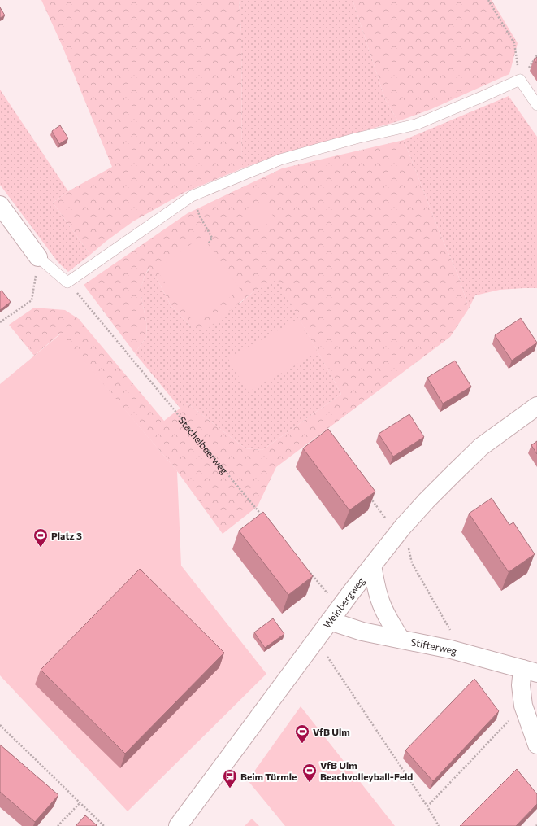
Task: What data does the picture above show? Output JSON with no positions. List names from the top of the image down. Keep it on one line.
{"streets":{"street":["Weinbergweg","Stifterweg"],"path":["Stachelbeerweg"]},"crossings":[["Weinbergweg","Stifterweg"]],"places":{"sports":["Platz 3","VfB Ulm","VfB Ulm Beachvolleyball-Feld"],"bus stop":["Beim Türmle"]}}
